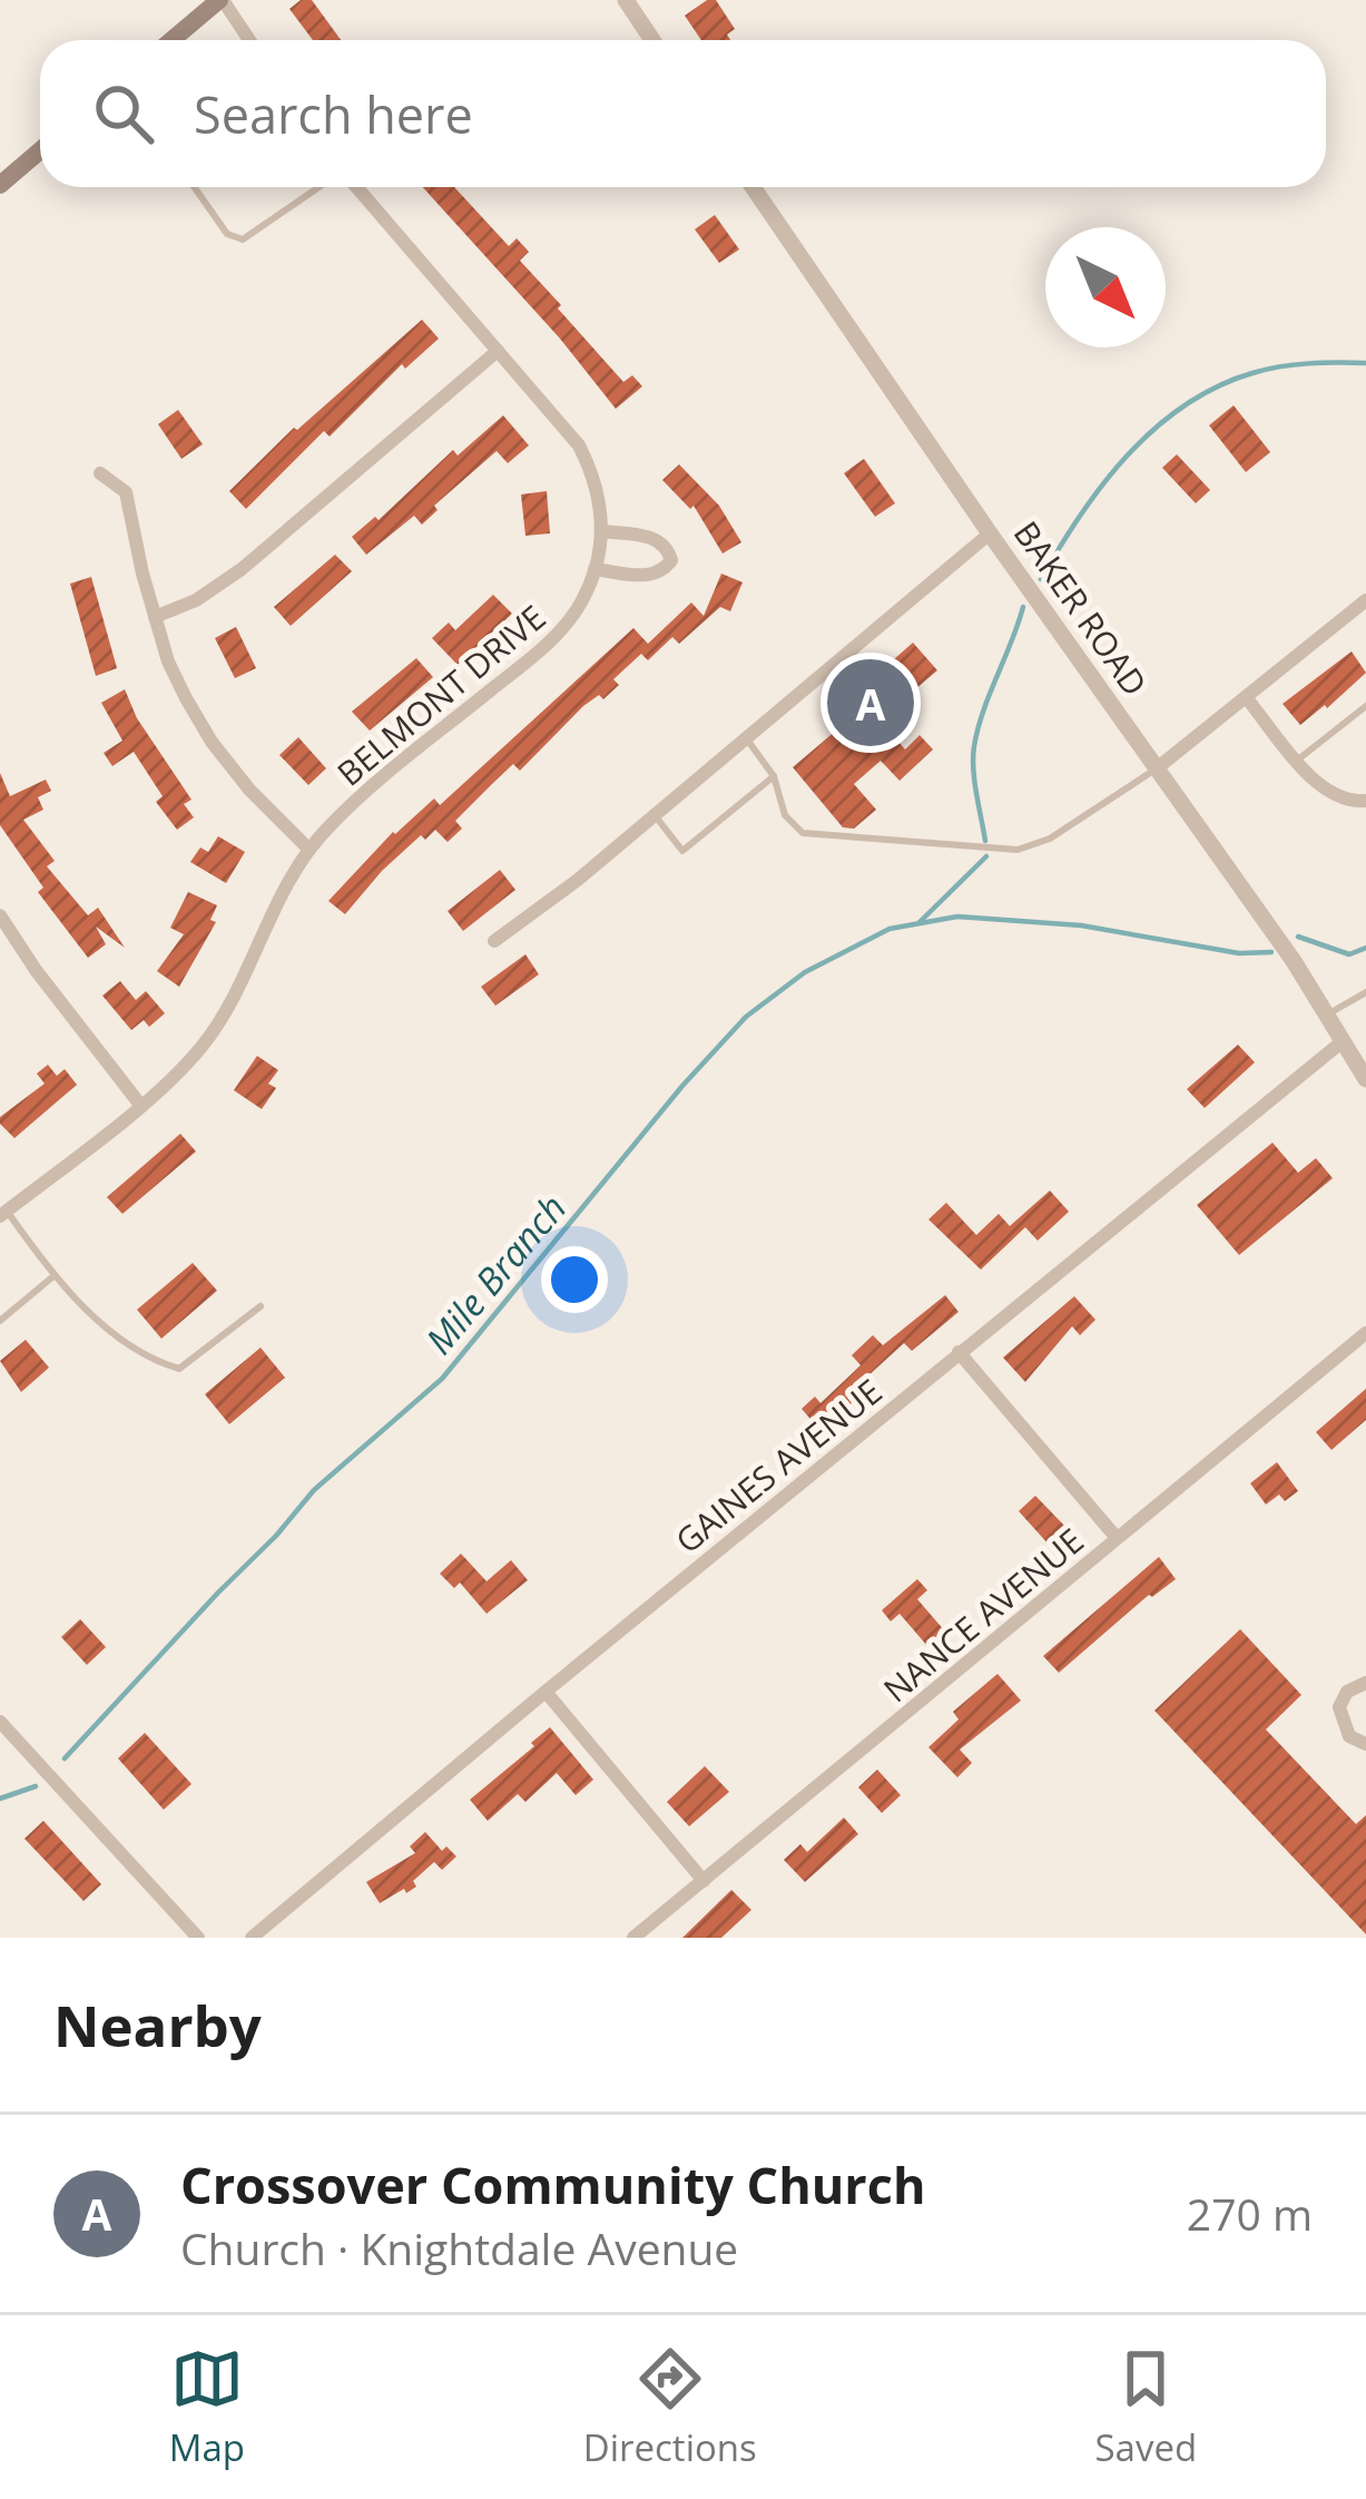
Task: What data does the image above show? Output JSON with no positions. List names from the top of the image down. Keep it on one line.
{"streets":{"street":["BAKER ROAD","BELMONT DRIVE","GAINES AVENUE","NANCE AVENUE"]},"crossings":[["BAKER ROAD","GAINES AVENUE"]],"water":["Mile Branch"],"north":"bottom right","page":{"search":"Search here","pins":"A","heading":"Nearby","list":[{"mark":"A","name":"Crossover Community Church","note":"Church · Knightdale Avenue","value":"270 m"}],"nav":["Map","Directions","Saved"]}}
